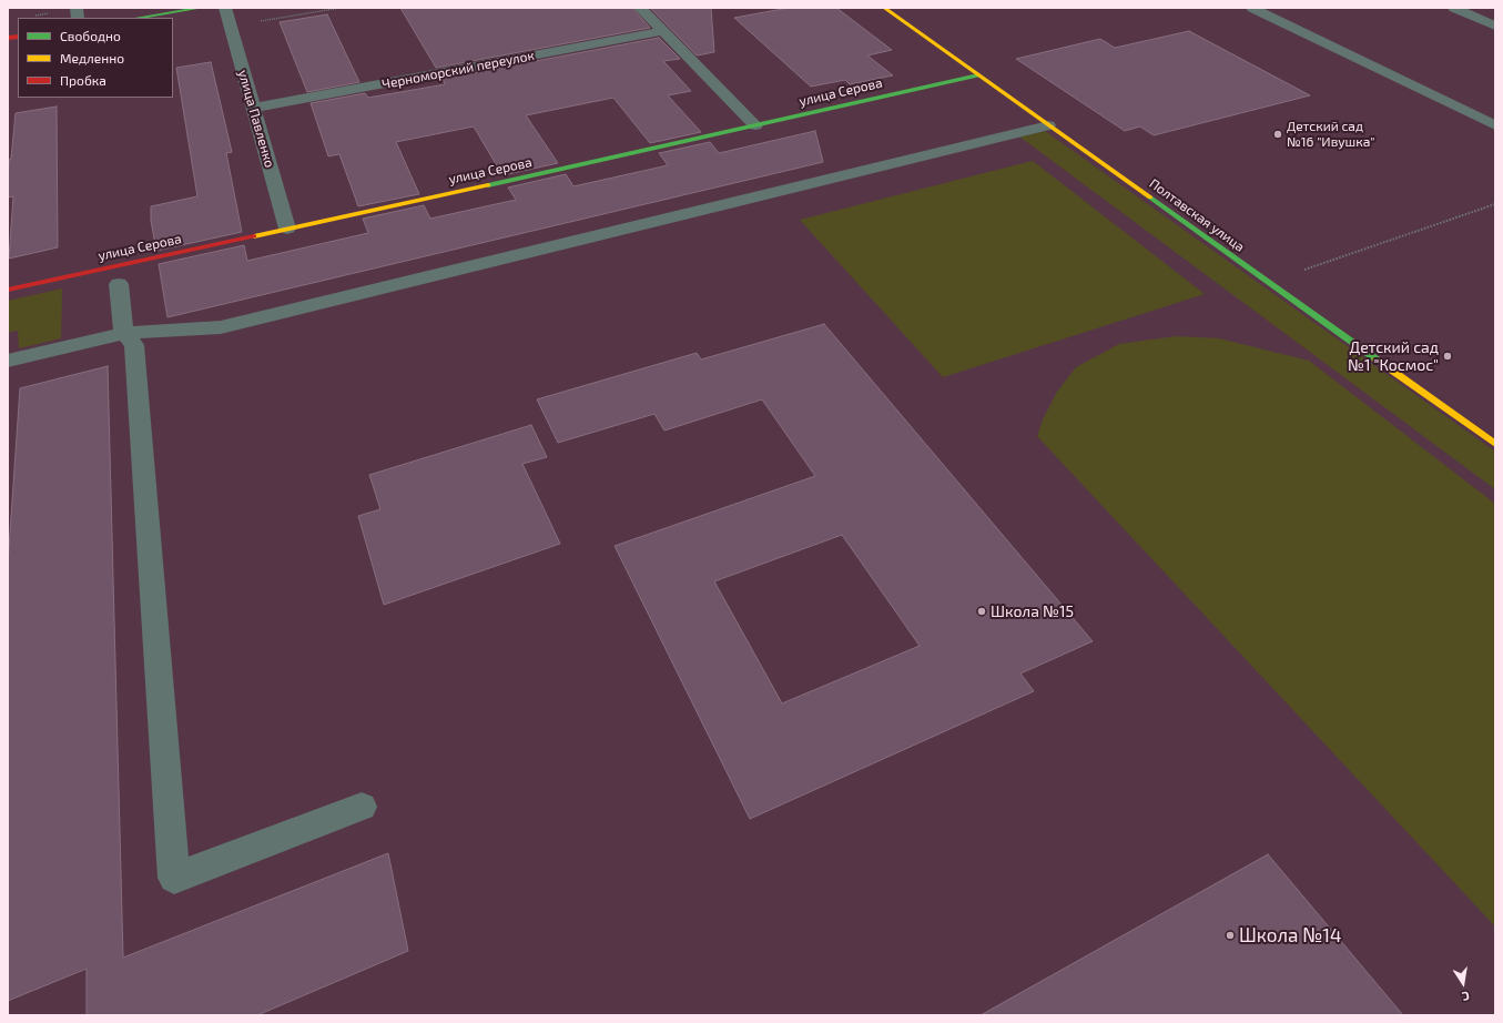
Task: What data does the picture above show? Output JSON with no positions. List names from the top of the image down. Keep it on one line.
{"streets":{"street":["Черноморский переулок","улица Серова","улица Павленко","Полтавская улица"]},"crossings":[["Черноморский переулок","улица Павленко"],["улица Серова","улица Павленко"],["улица Серова","Полтавская улица"]],"places":["Детский сад №16 \"Ивушка\"","Детский сад №1 \"Космос\"","Школа №15","Школа №14"],"legend":["Свободно","Медленно","Пробка"],"north":"bottom"}
